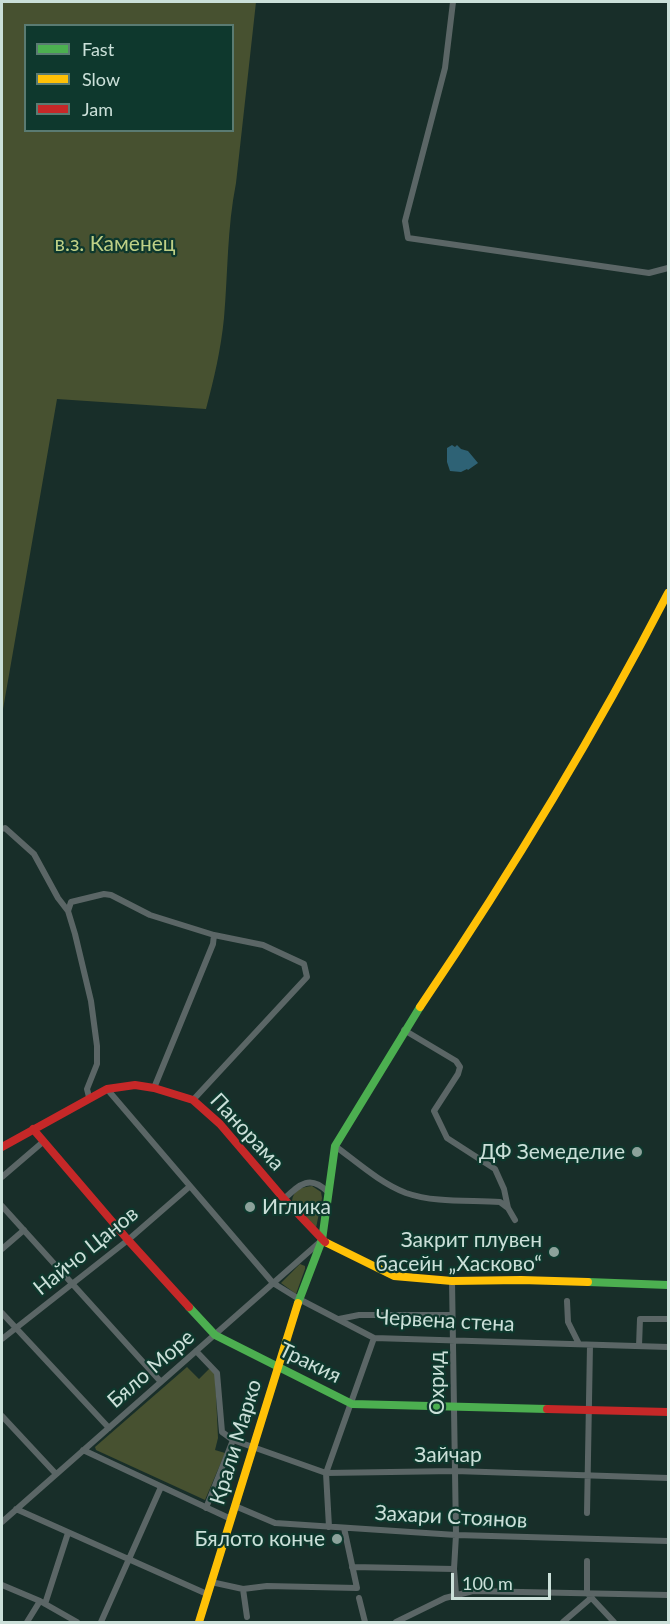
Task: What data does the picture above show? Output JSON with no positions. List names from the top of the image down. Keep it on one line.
{"streets":{"street":["Панорама","Найчо Цанов","Червена стена","Тракия","Бяло Море","Охрид","Крали Марко","Зайчар","Захари Стоянов"]},"crossings":[["Панорама","Червена стена"],["Панорама","Тракия"],["Панорама","Бяло Море"],["Панорама","Охрид"],["Панорама","Крали Марко"],["Найчо Цанов","Червена стена"],["Найчо Цанов","Тракия"],["Червена стена","Бяло Море"],["Червена стена","Охрид"],["Червена стена","Крали Марко"],["Тракия","Бяло Море"],["Тракия","Охрид"],["Тракия","Крали Марко"],["Бяло Море","Крали Марко"],["Охрид","Зайчар"],["Охрид","Захари Стоянов"],["Крали Марко","Зайчар"],["Крали Марко","Захари Стоянов"]],"parks":["в.з. Каменец"],"places":["ДФ Земеделие","Иглика","Закрит плувен басейн „Хасково“","Бялото конче"],"legend":["Fast","Slow","Jam"],"scale_bar":"100 m"}
